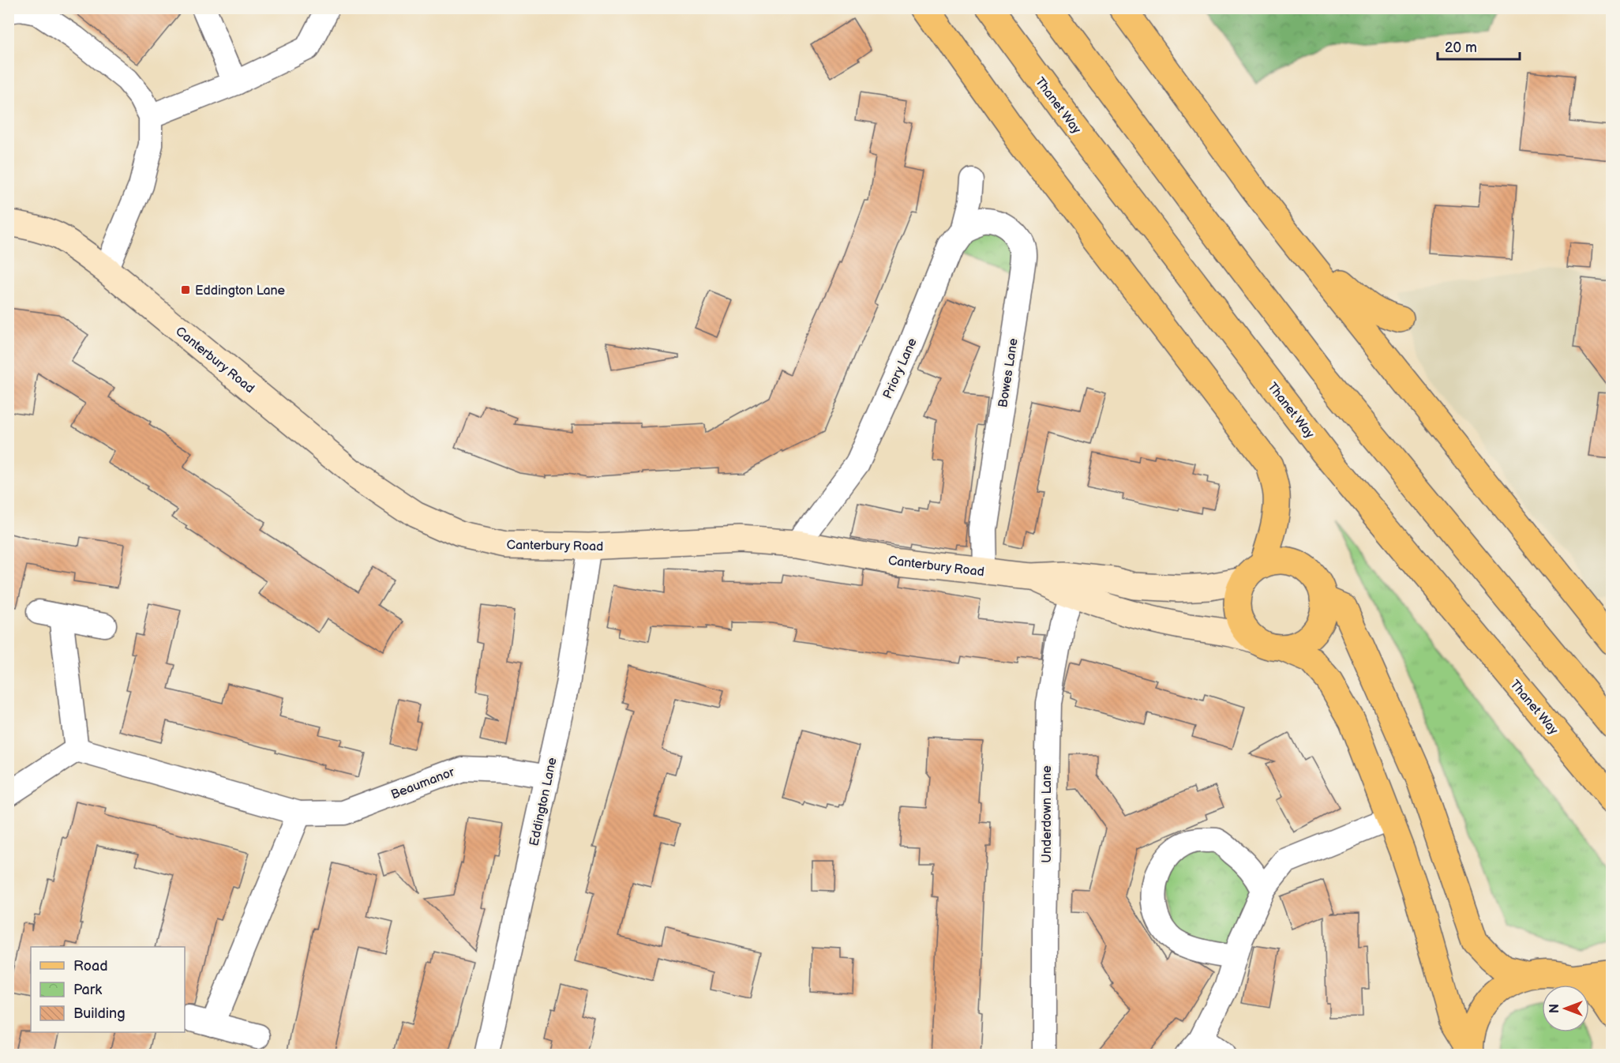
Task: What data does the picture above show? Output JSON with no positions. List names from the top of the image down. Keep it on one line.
{"streets":{"main road":["Thanet Way","Canterbury Road"],"street":["Priory Lane","Bowes Lane","Beaumanor","Eddington Lane","Underdown Lane"]},"crossings":[["Canterbury Road","Priory Lane"],["Canterbury Road","Bowes Lane"],["Canterbury Road","Eddington Lane"],["Canterbury Road","Underdown Lane"],["Priory Lane","Bowes Lane"],["Beaumanor","Eddington Lane"]],"places":{"transit":["Eddington Lane"]},"legend":["Road","Park","Building"],"scale_bar":"20 m","north":"left"}
